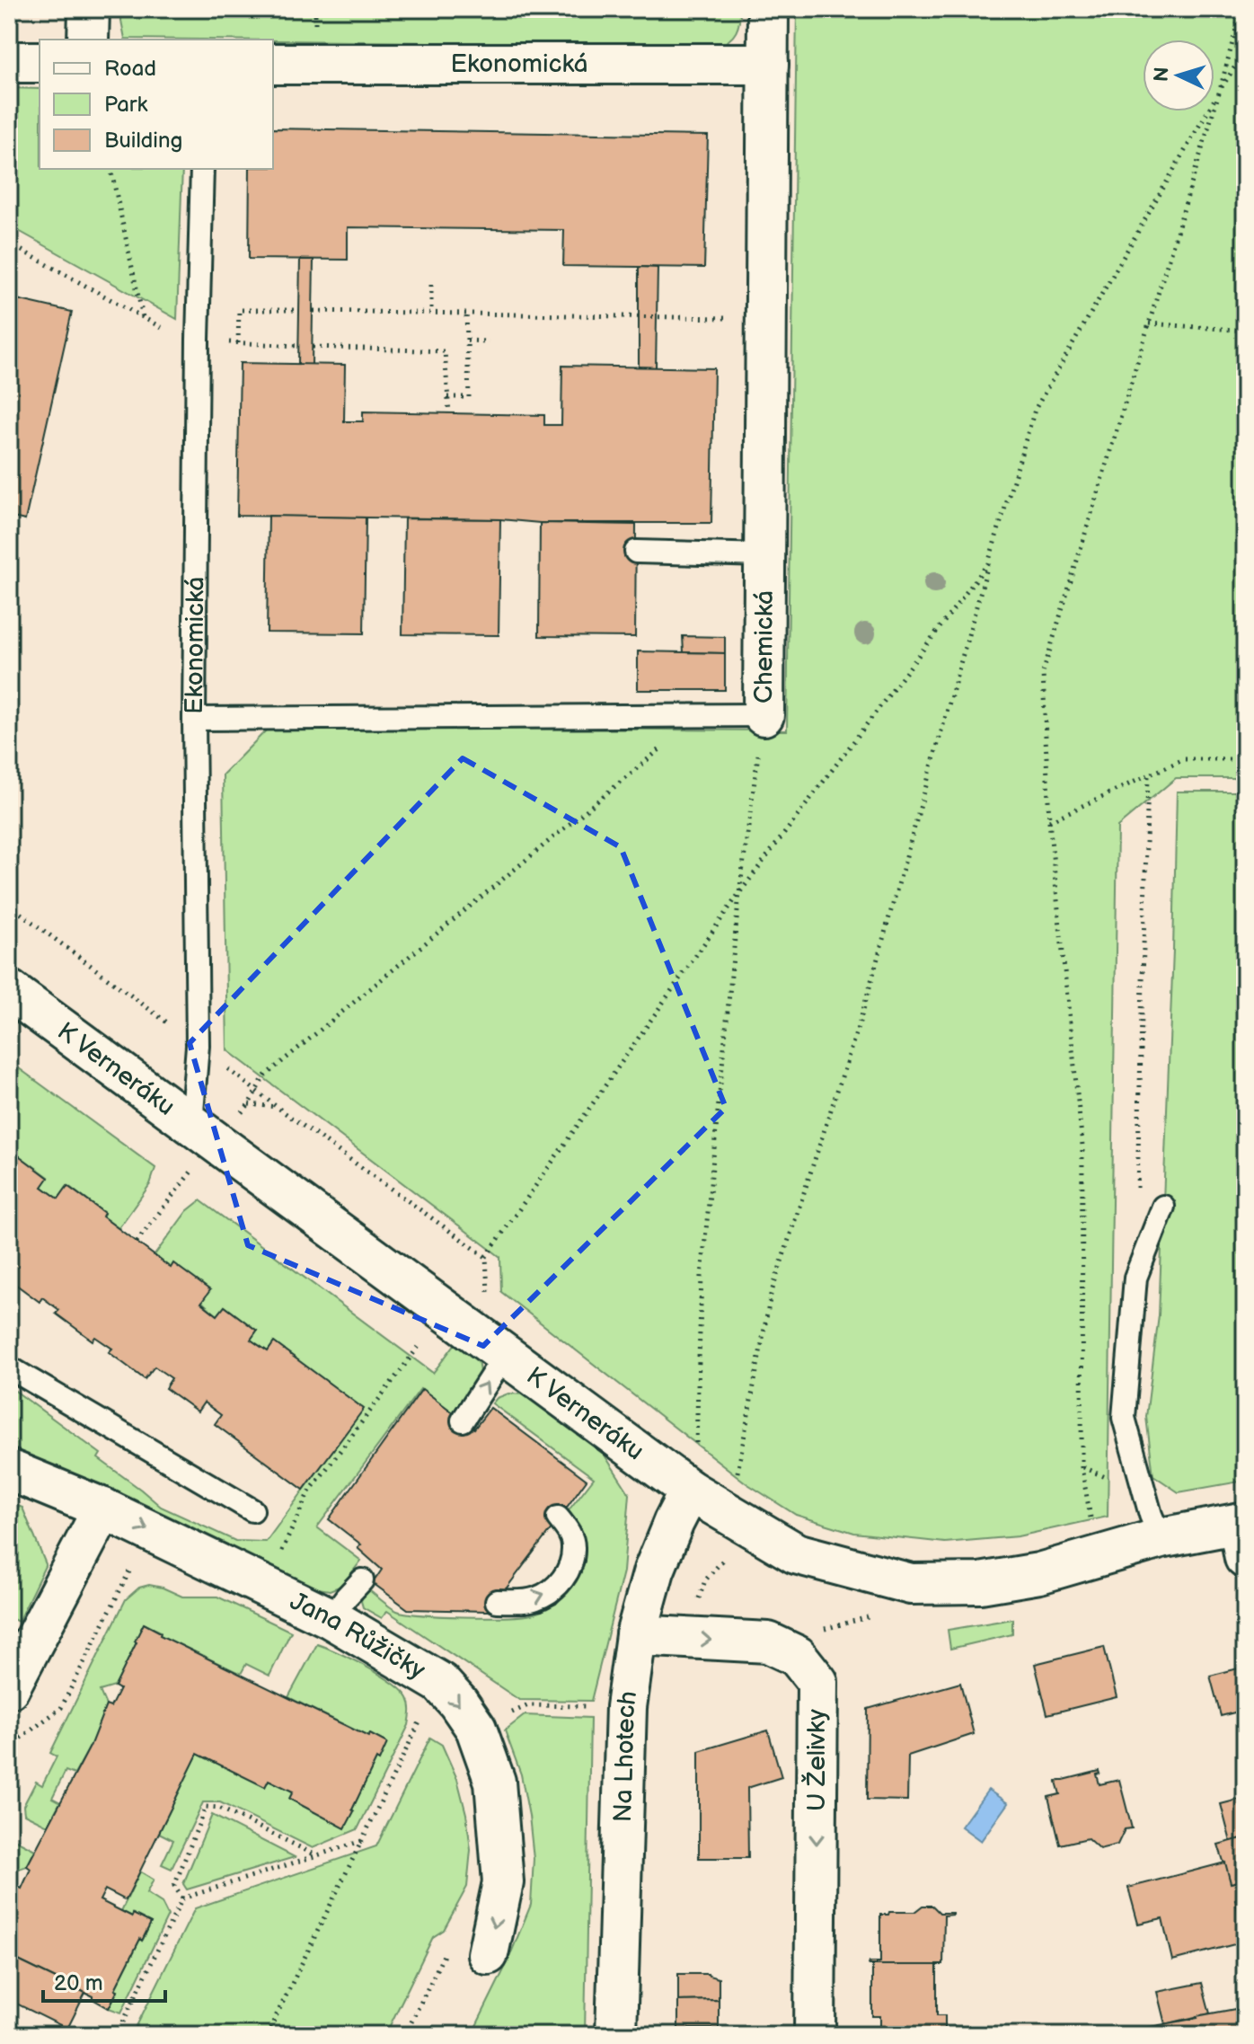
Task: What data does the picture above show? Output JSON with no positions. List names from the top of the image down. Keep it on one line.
{"streets":{"street":["Ekonomická","Chemická","K Verneráku","Jana Růžičky","Na Lhotech","U Želivky"]},"crossings":[["Ekonomická","Chemická"],["Ekonomická","K Verneráku"],["K Verneráku","Na Lhotech"],["Na Lhotech","U Želivky"]],"one_way":["Jana Růžičky"],"legend":["Road","Park","Building"],"scale_bar":"20 m","north":"left"}
